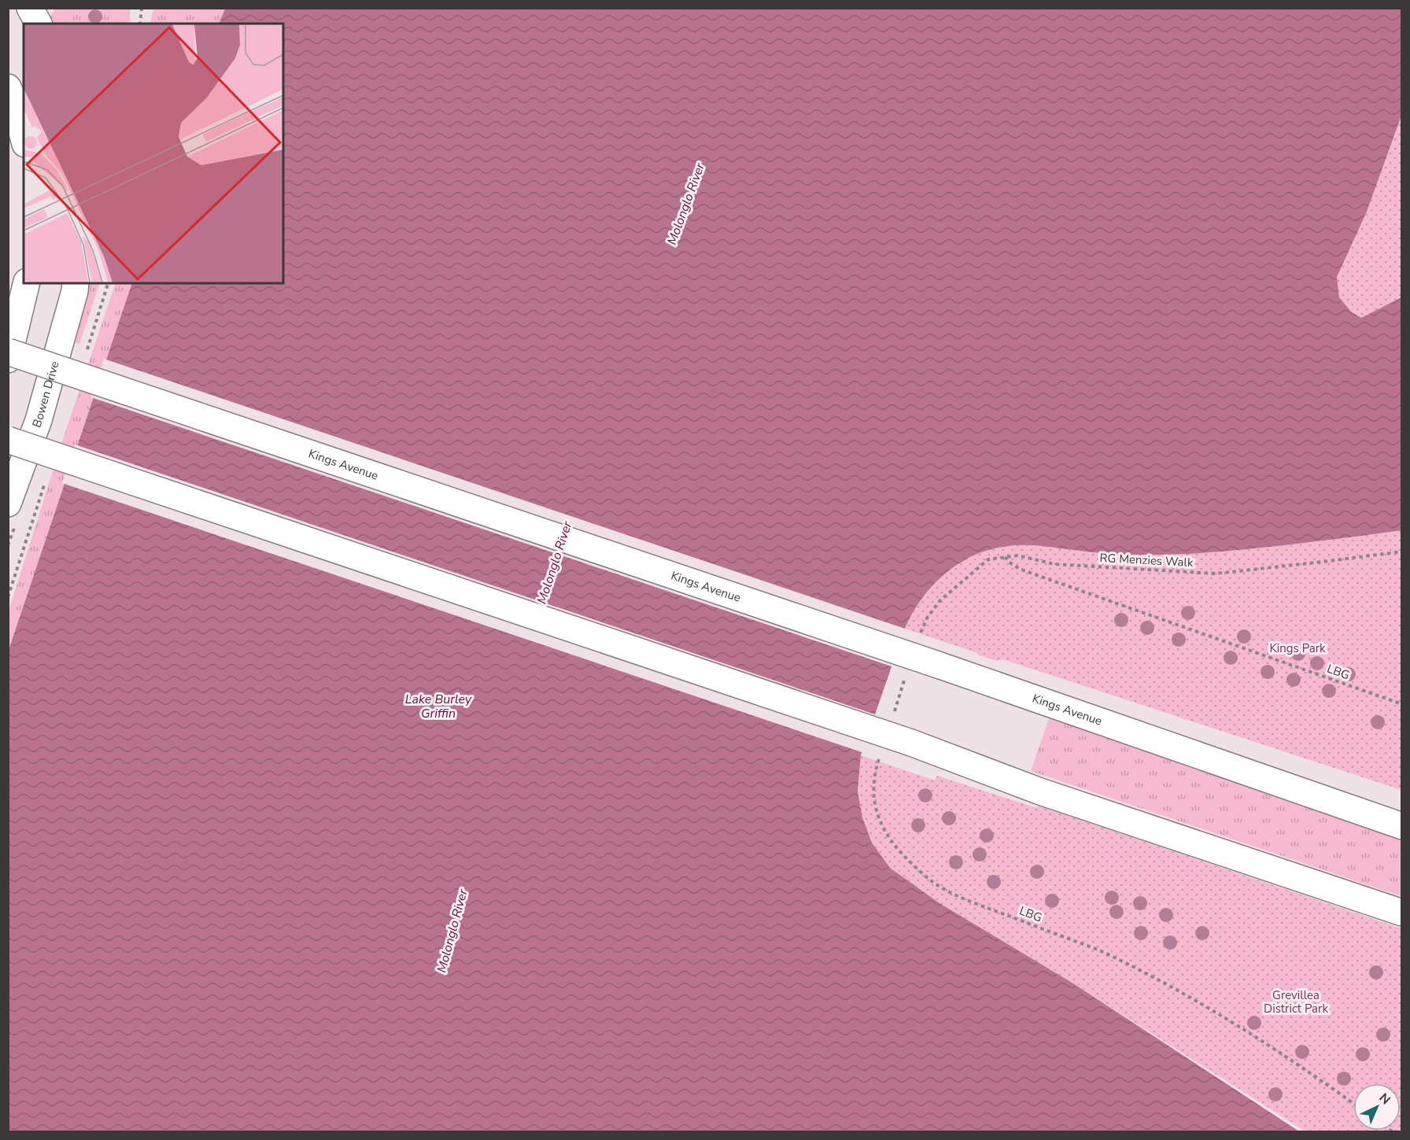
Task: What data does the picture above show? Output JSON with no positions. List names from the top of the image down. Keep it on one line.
{"streets":{"main road":["Bowen Drive","Kings Avenue"],"path":["RG Menzies Walk","LBG"]},"crossings":[["RG Menzies Walk","LBG"]],"water":["Molonglo River","Lake Burley Griffin"],"parks":["Kings Park","Grevillea District Park"],"north":"top right"}
